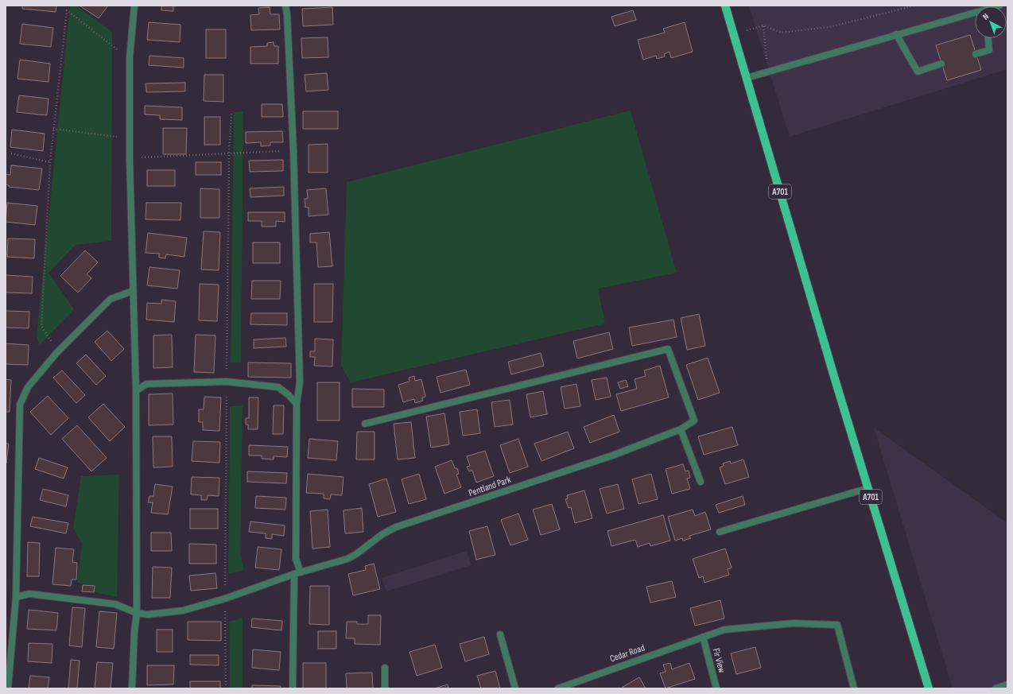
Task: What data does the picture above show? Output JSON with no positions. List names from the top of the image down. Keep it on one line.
{"streets":{"main road":["A701"],"lane":["Pentland Park","Cedar Road","Fir View"]},"crossings":[["Cedar Road","Fir View"]],"north":"top left"}
